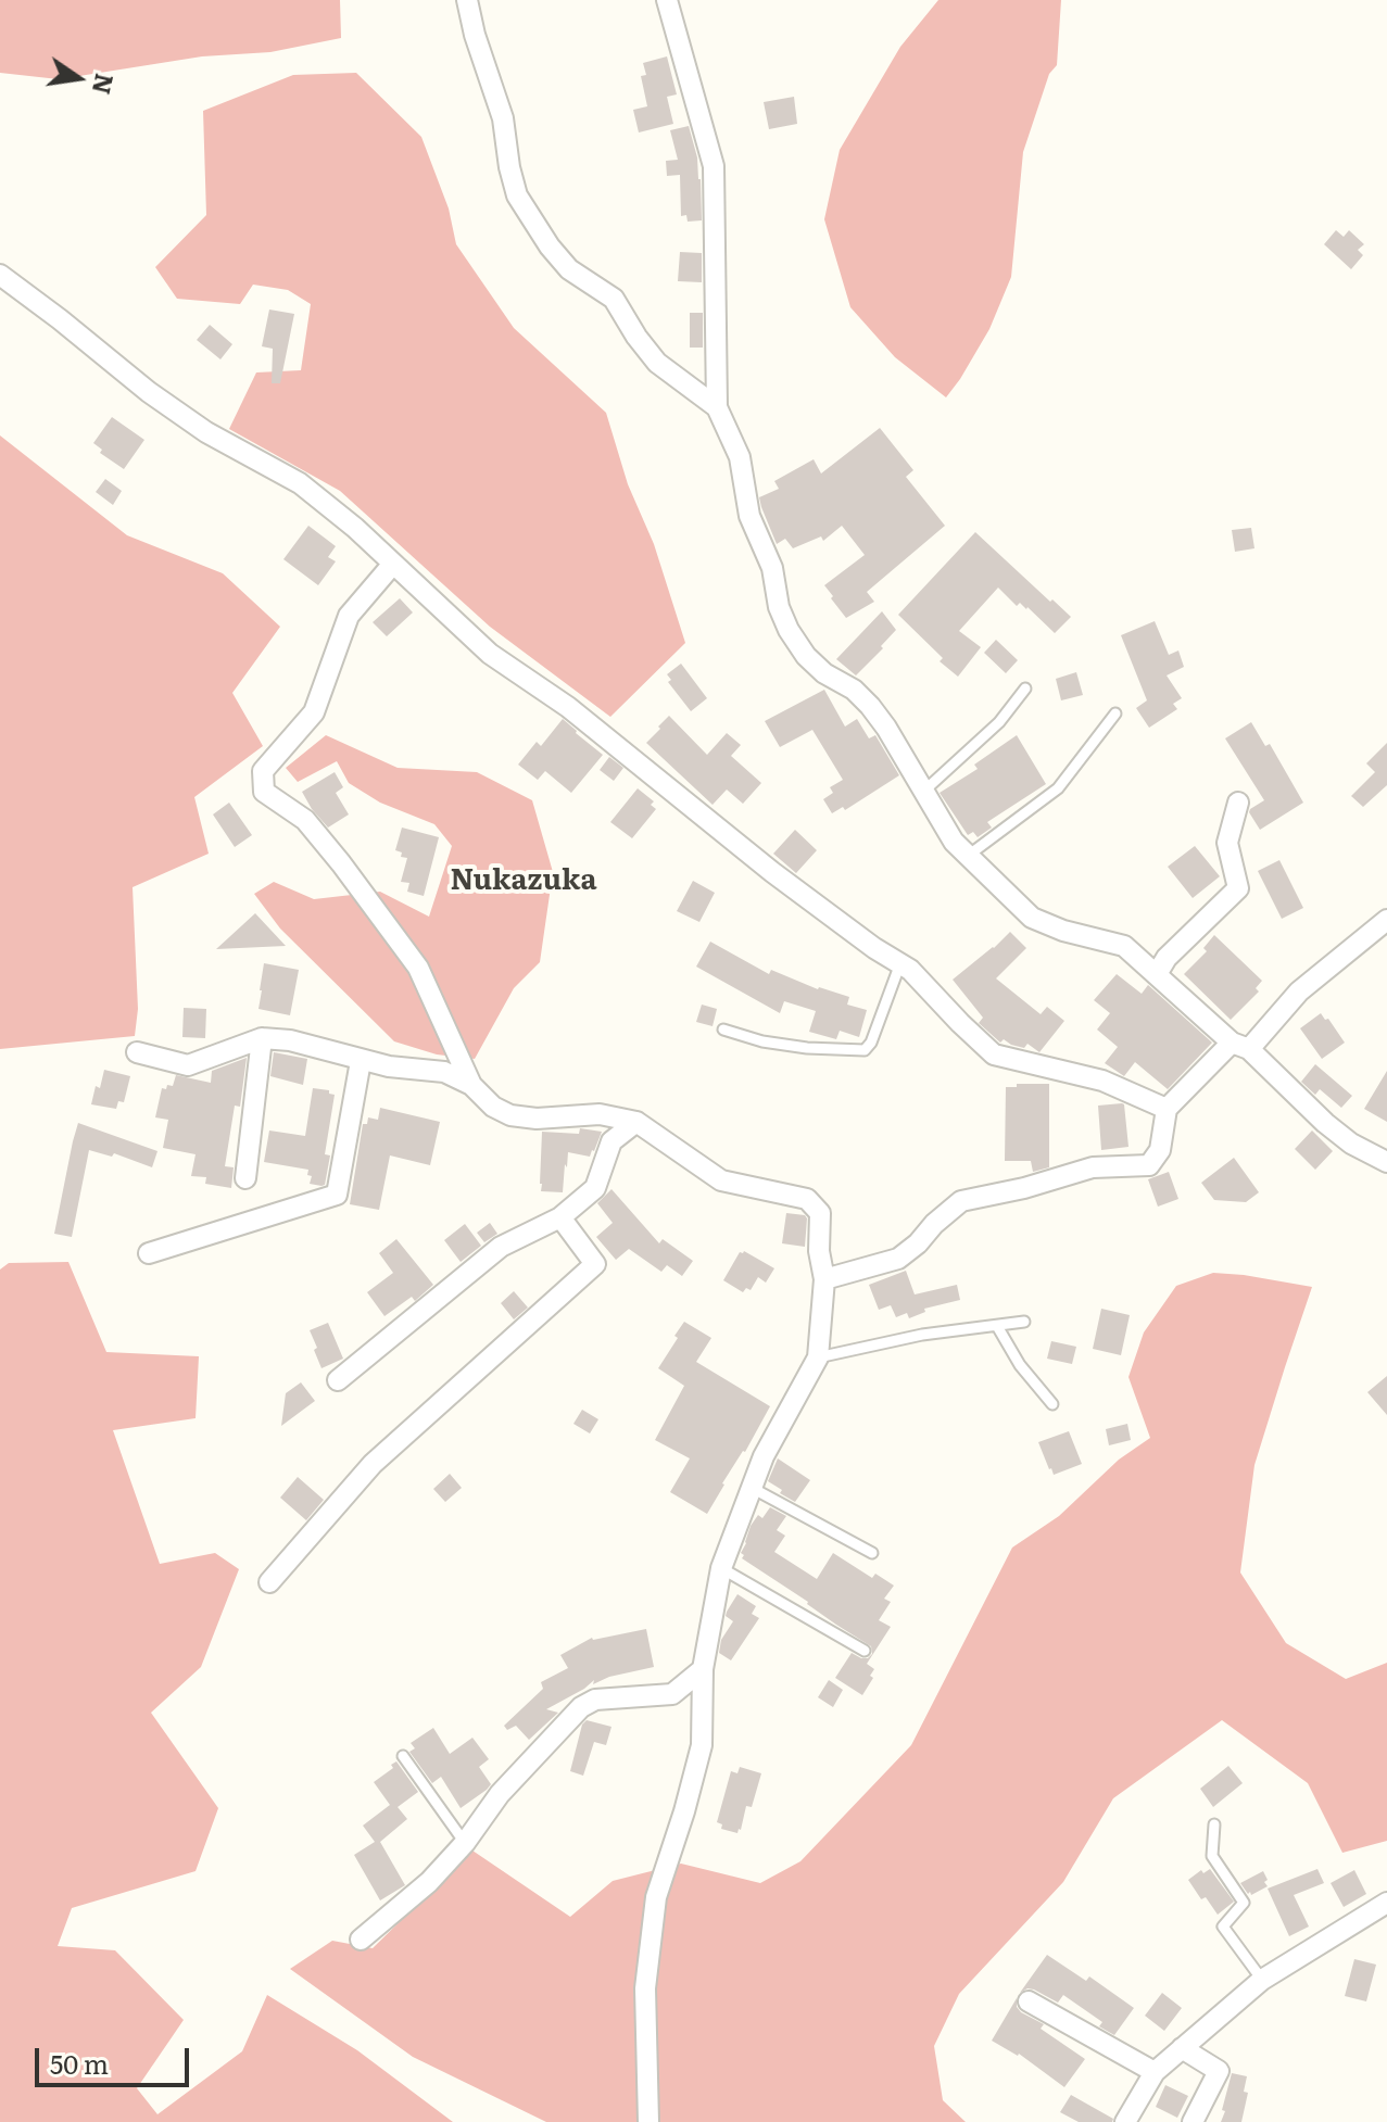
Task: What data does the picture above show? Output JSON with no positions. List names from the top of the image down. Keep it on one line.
{"districts":["Nukazuka"],"scale_bar":"50 m","north":"right"}
